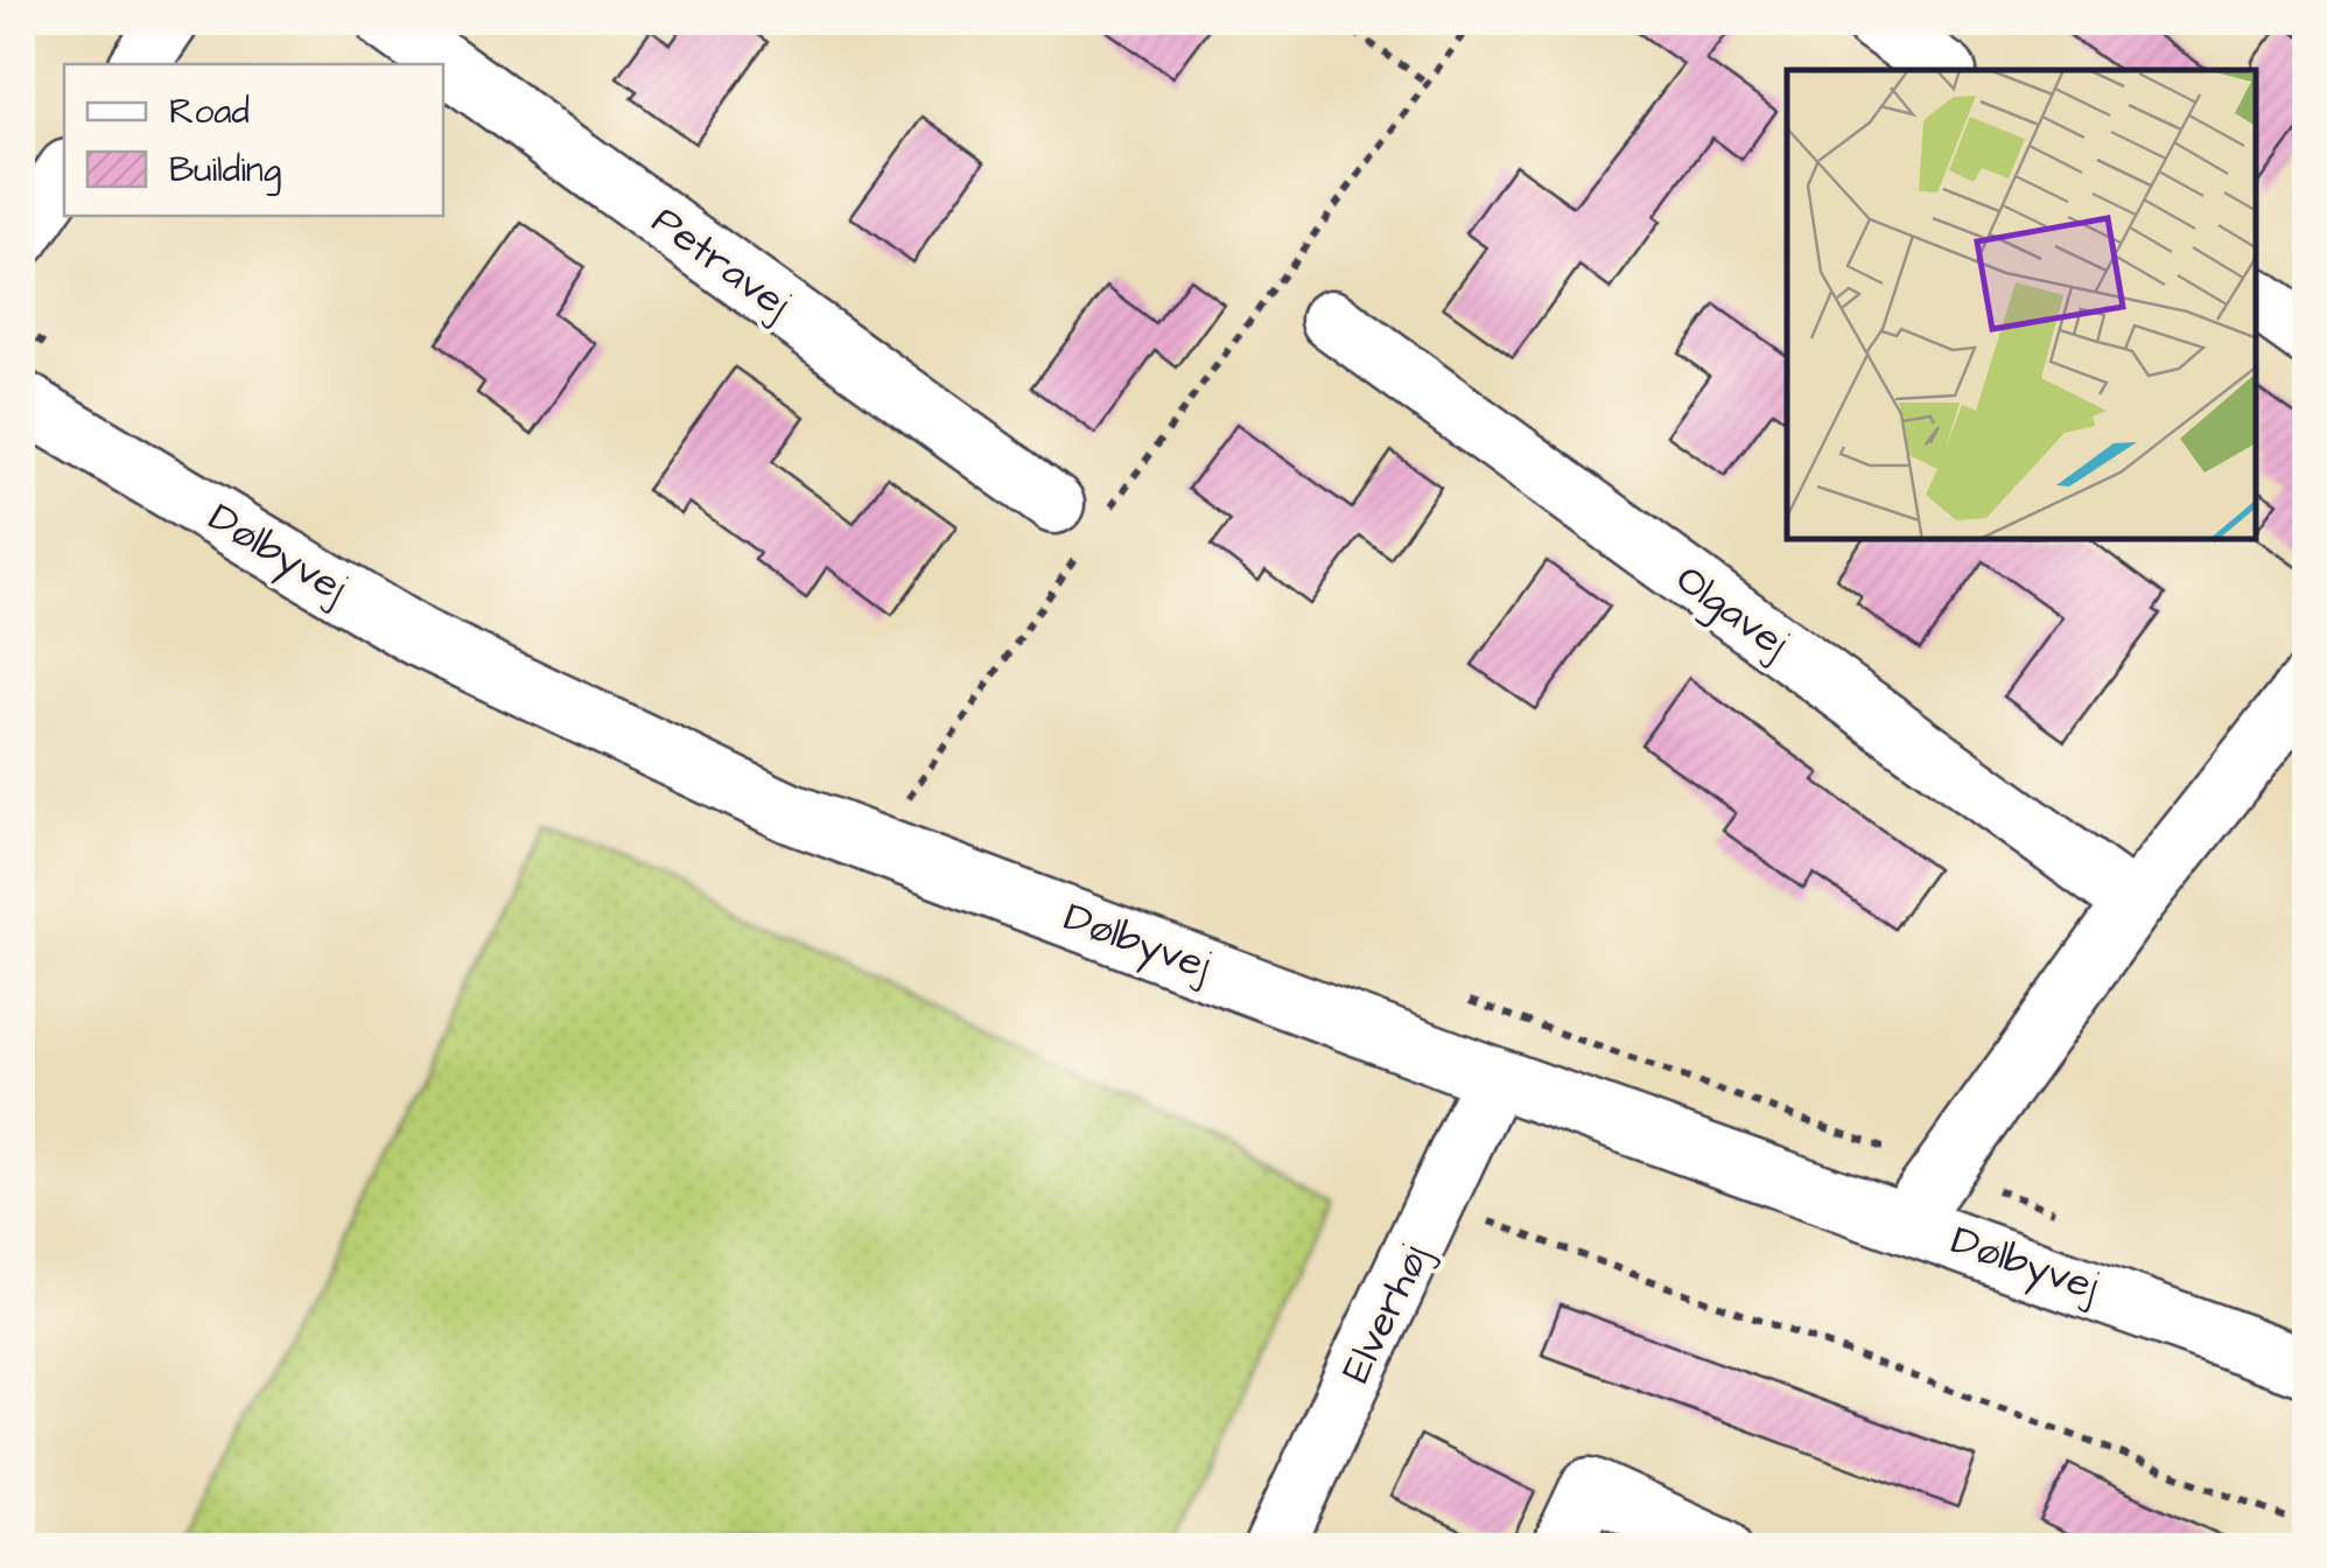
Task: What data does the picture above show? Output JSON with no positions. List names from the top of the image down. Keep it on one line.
{"streets":{"street":["Petravej","Dølbyvej","Olgavej","Elverhøj"]},"crossings":[["Dølbyvej","Elverhøj"]],"legend":["Road","Building"]}
